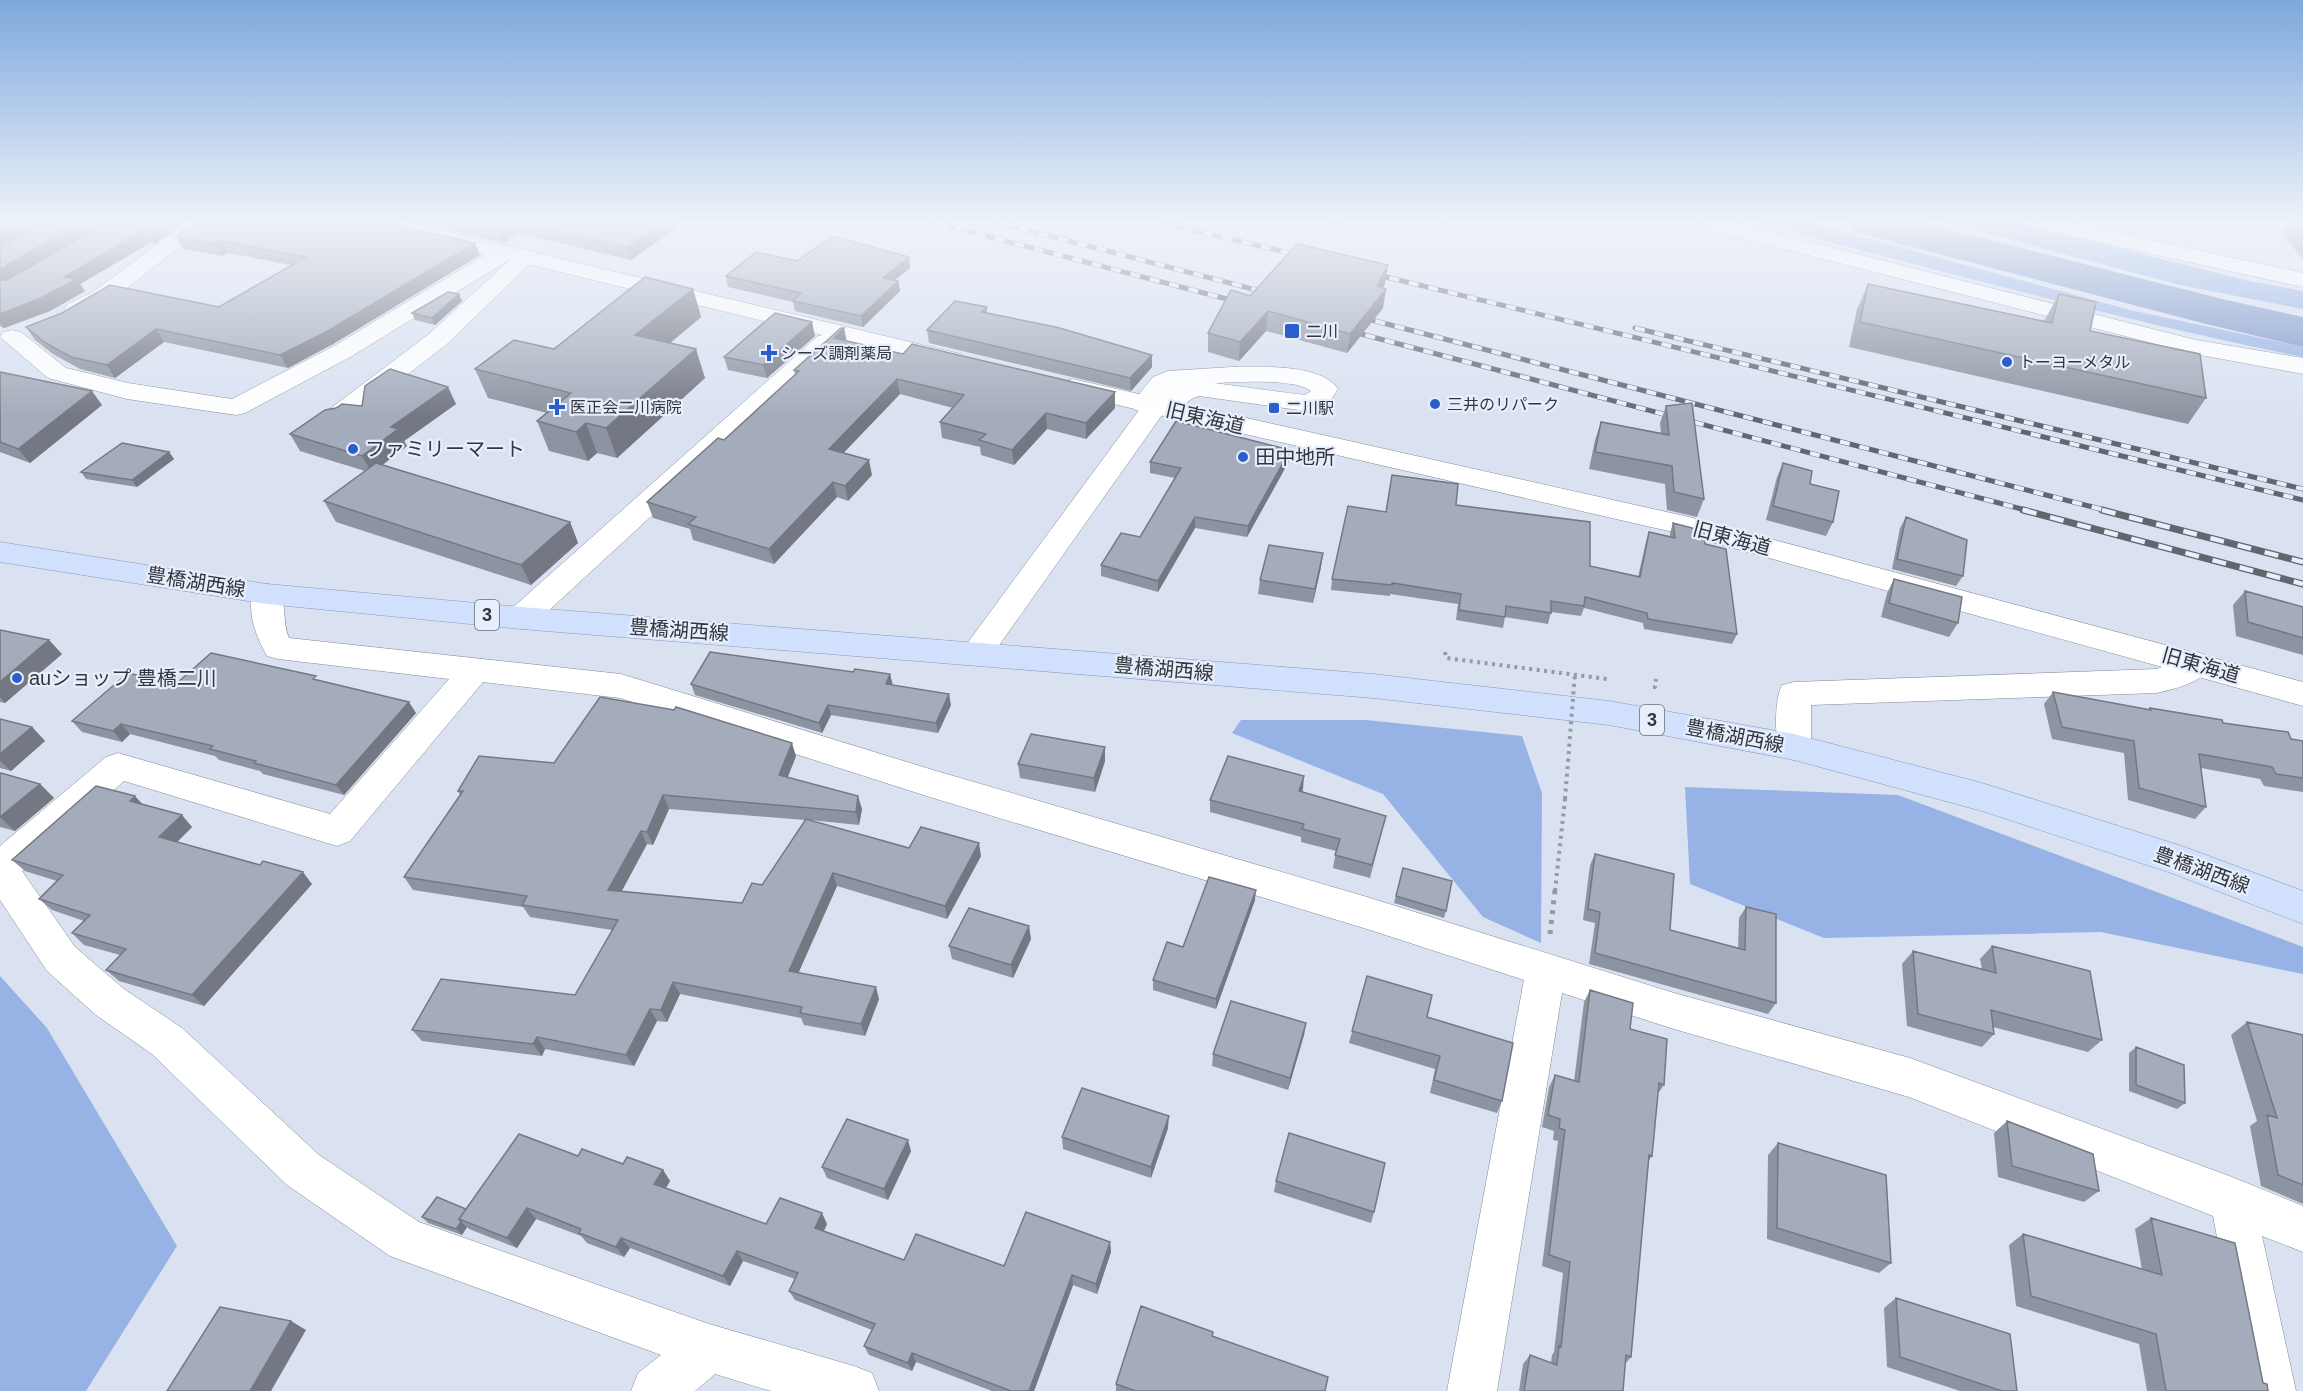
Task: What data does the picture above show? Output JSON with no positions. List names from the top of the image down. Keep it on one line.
{"streets":{"main road":["豊橋湖西線","3"],"street":["旧東海道"]},"places":{"transit":["二川","二川駅"],"health":["シーズ調剤薬局","医正会二川病院"],"other":["トーヨーメタル","三井のリパーク","ファミリーマート","田中地所","auショップ 豊橋二川"]}}
